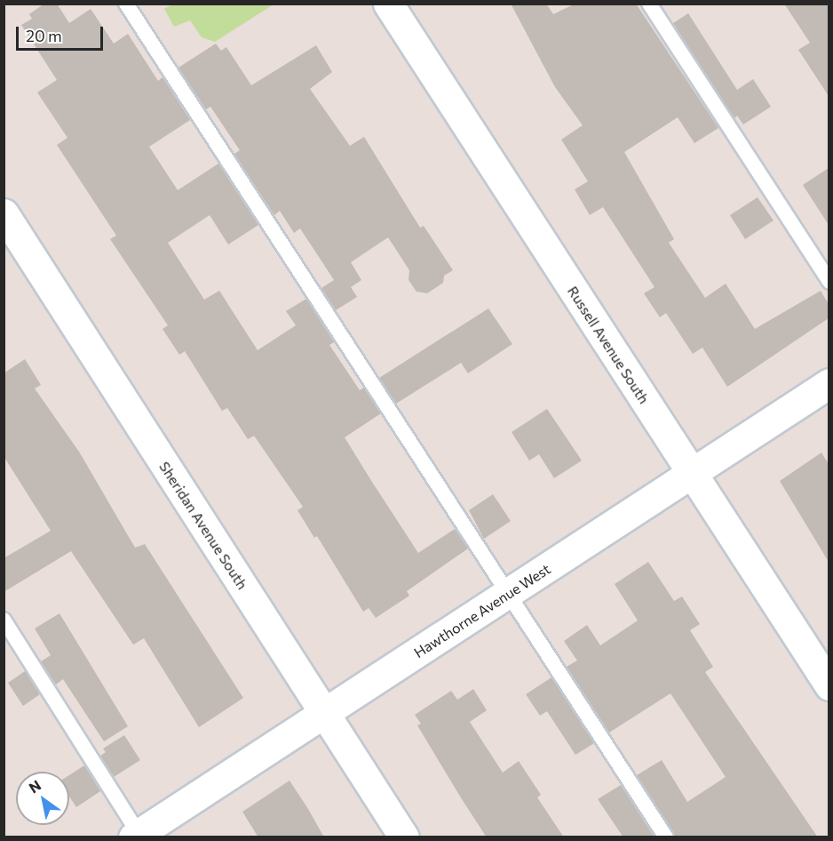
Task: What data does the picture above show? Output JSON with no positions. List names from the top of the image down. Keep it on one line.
{"streets":{"street":["Russell Avenue South","Sheridan Avenue South","Hawthorne Avenue West"]},"crossings":[["Russell Avenue South","Hawthorne Avenue West"],["Sheridan Avenue South","Hawthorne Avenue West"]],"scale_bar":"20 m","north":"top left"}
